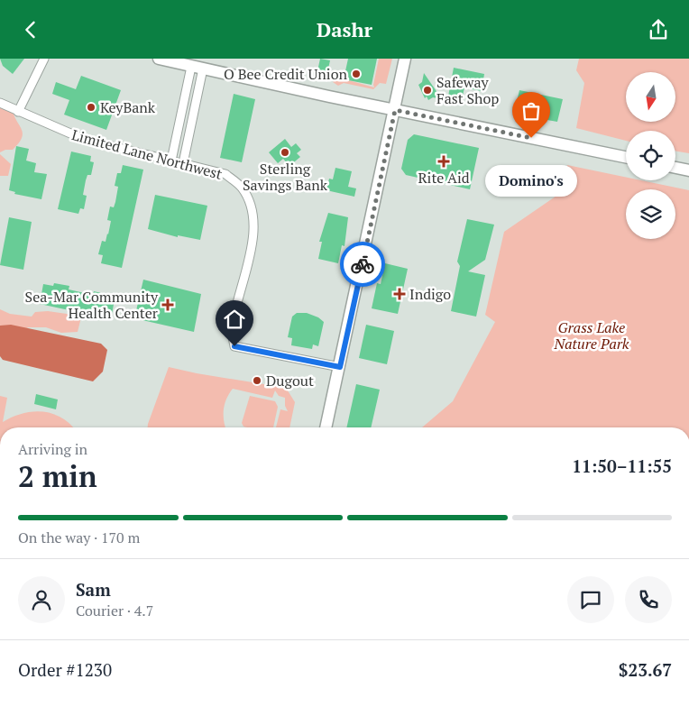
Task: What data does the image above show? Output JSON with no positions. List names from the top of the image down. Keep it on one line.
{"streets":{"street":["Limited Lane Northwest"]},"parks":["Grass Lake Nature Park"],"places":{"other":["O Bee Credit Union","Safeway Fast Shop","KeyBank","Domino's","Sterling Savings Bank","Dugout"],"health":["Rite Aid","Indigo","Sea-Mar Community Health Center"]},"north":"bottom","page":{"header":"Dashr","bubble":"Domino's","heading":["2 min","Arriving in","11:50–11:55"],"panel":["Sam","Courier · 4.7","Order #1230","$23.67"],"bar":"On the way · 170 m"}}
